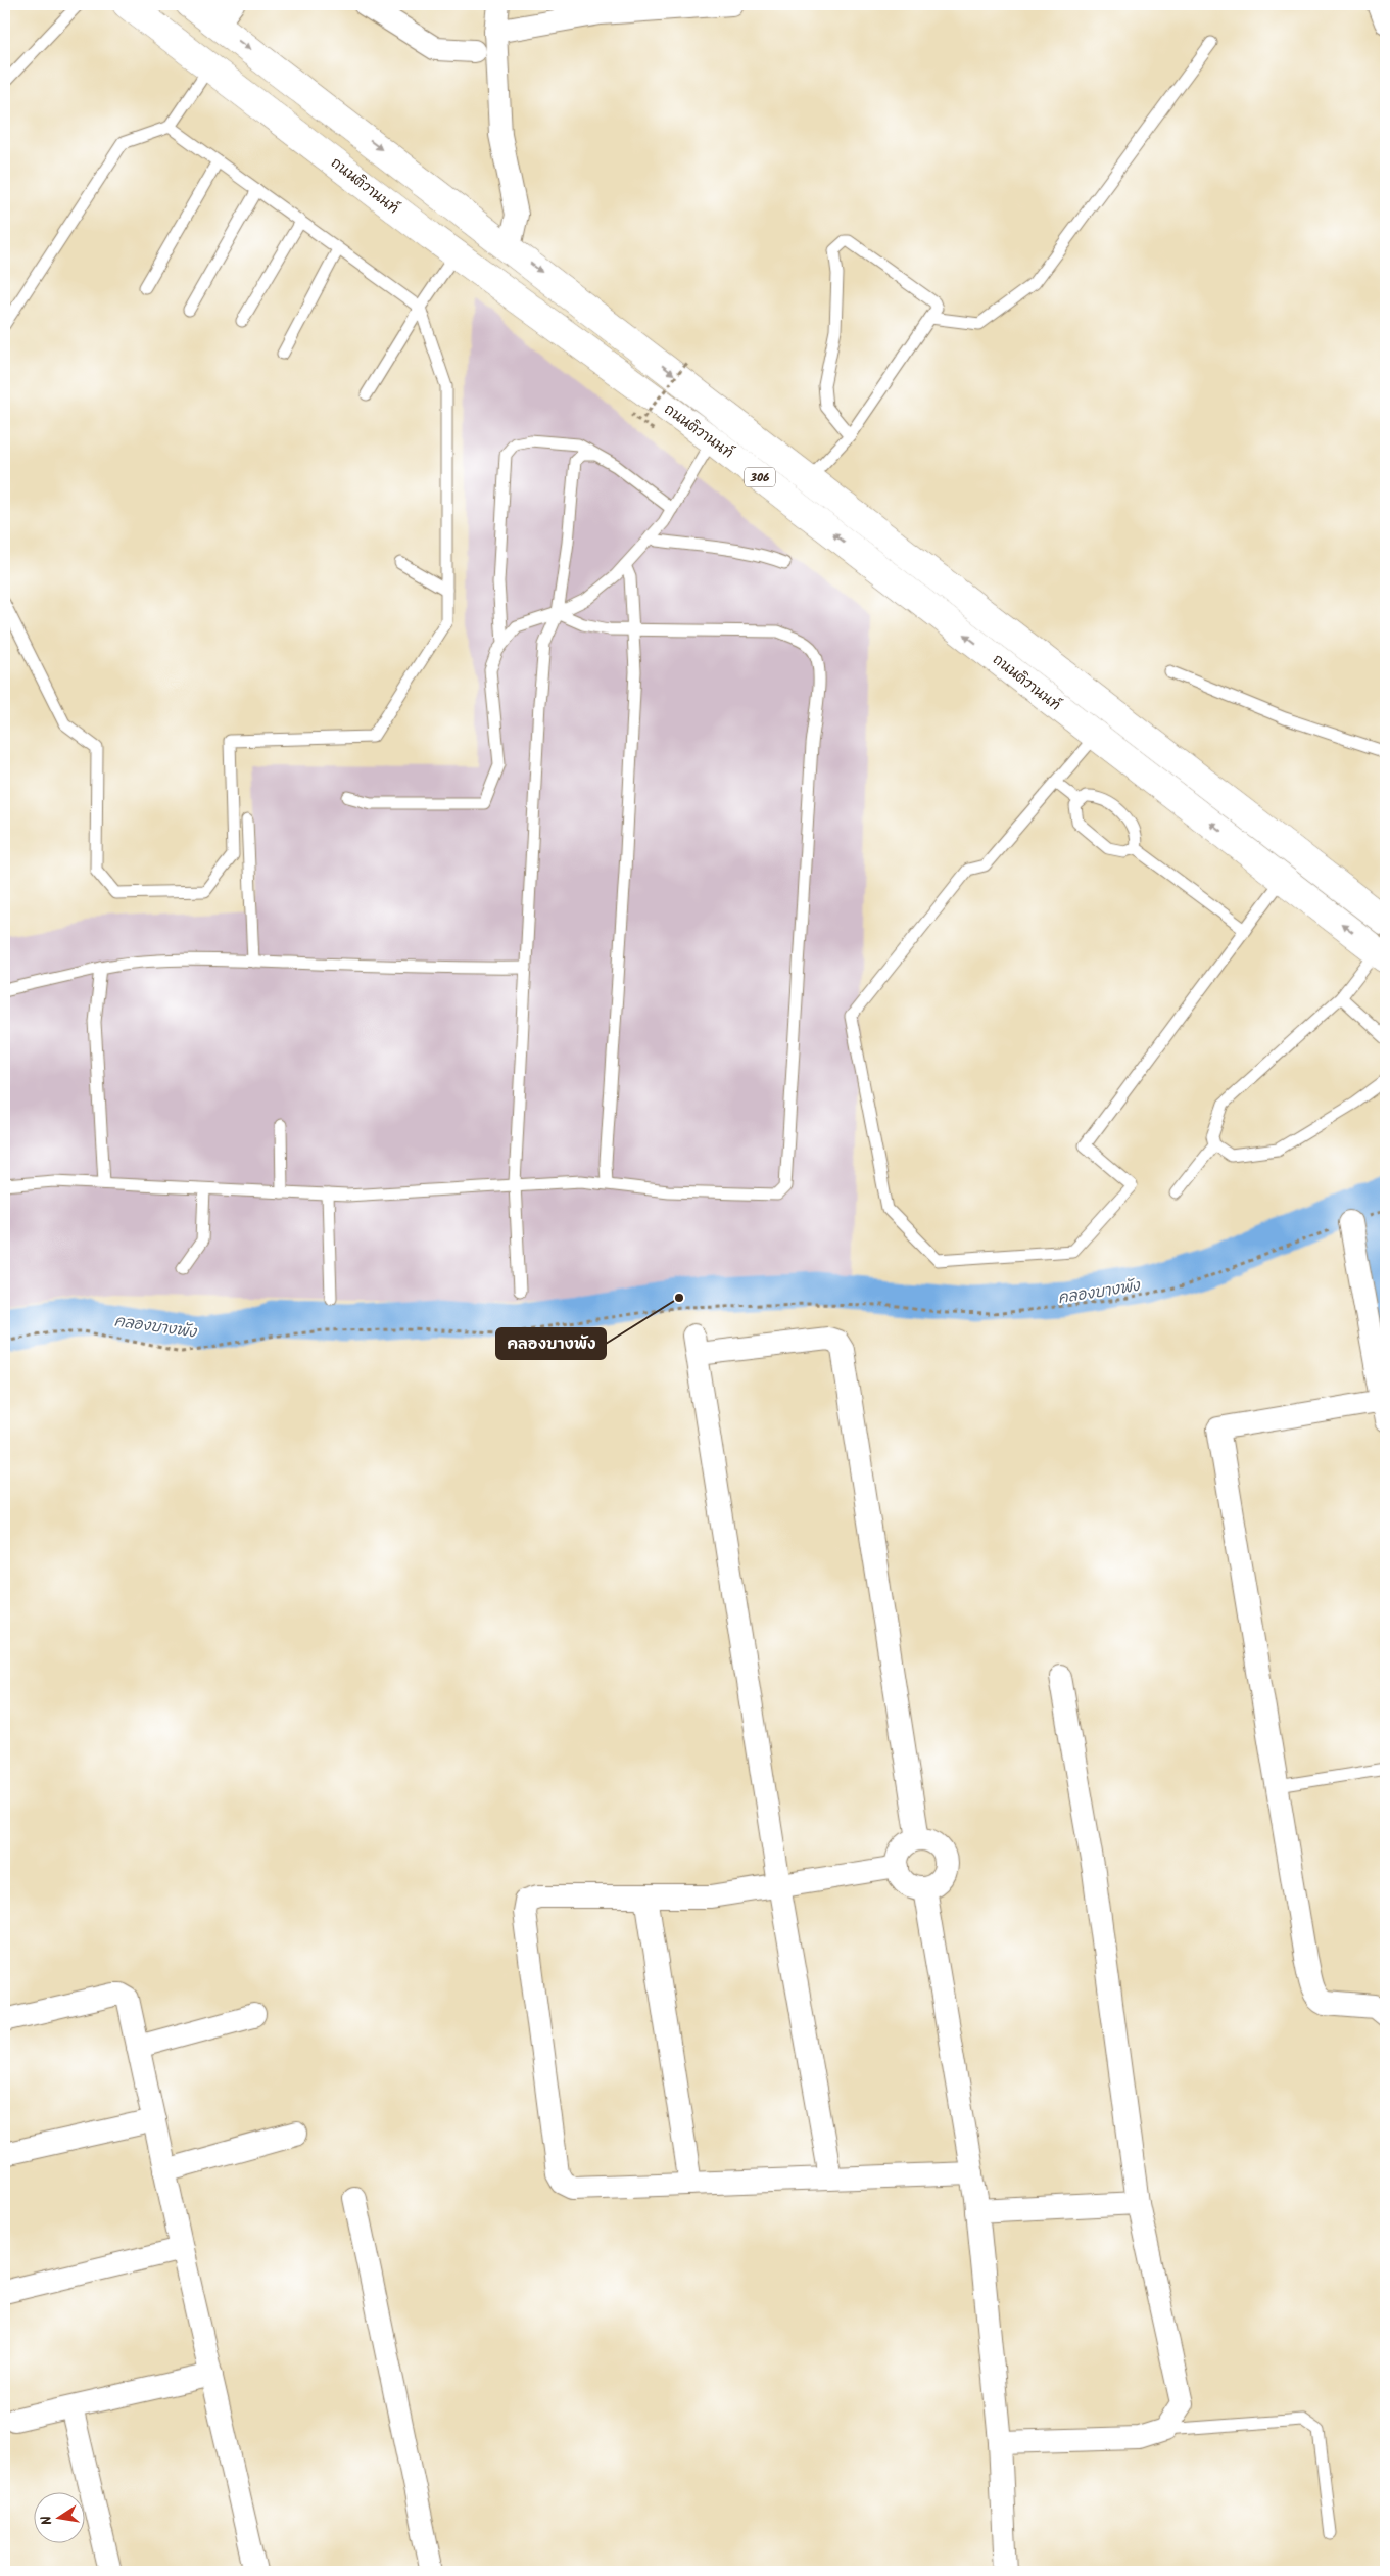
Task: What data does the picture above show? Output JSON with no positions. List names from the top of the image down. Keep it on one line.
{"streets":{"main road":["ถนนติวานนท์","306"]},"water":["คลองบางพัง"],"places":["คลองบางพัง"],"north":"left"}
